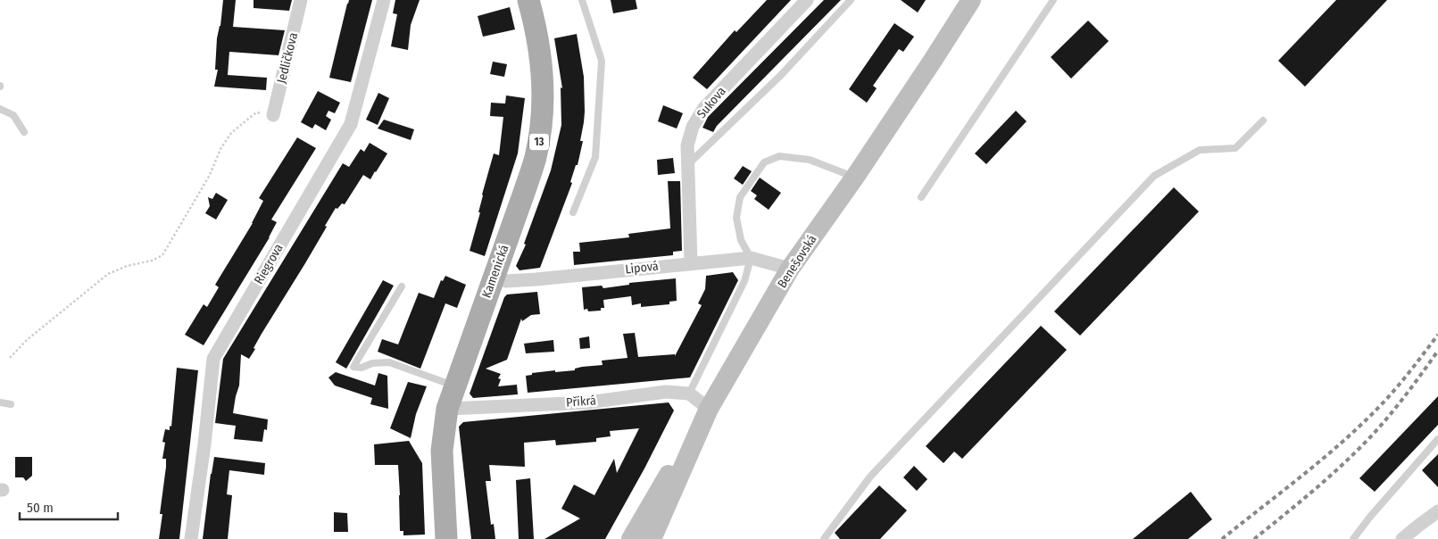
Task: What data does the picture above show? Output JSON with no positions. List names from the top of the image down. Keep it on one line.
{"streets":{"main road":["13","Benešovská","Kamenická"],"street":["Jedličkova","Sukova","Riegrova","Lipová","Příkrá"]},"crossings":[["Sukova","Lipová"],["Benešovská","Lipová"],["Lipová","Kamenická"],["Kamenická","Příkrá"]],"scale_bar":"50 m"}
